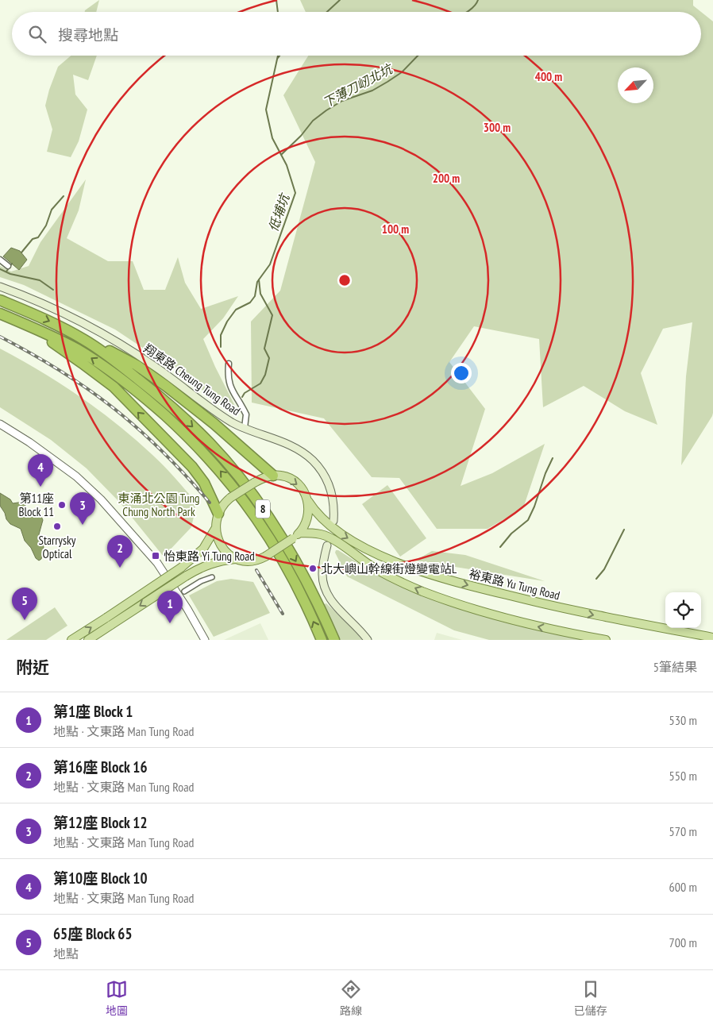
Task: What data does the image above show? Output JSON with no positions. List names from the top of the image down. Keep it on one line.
{"streets":{"highway":["8"],"main road":["翔東路 Cheung Tung Road","裕東路 Yu Tung Road"]},"water":["下薄刀屻北坑","低埔坑"],"parks":["東涌北公園 Tung Chung North Park"],"places":{"other":["第11座 Block 11","Starrysky Optical","北大嶼山幹線街燈變電站L"],"transit":["怡東路 Yi Tung Road"]},"north":"bottom left","page":{"search":"搜尋地點","pins":["4","3","2","5","1"],"heading":["附近","5筆結果"],"list":[{"mark":"1","name":"第1座 Block 1","note":"地點 · 文東路 Man Tung Road","value":"530 m"},{"mark":"2","name":"第16座 Block 16","note":"地點 · 文東路 Man Tung Road","value":"550 m"},{"mark":"3","name":"第12座 Block 12","note":"地點 · 文東路 Man Tung Road","value":"570 m"},{"mark":"4","name":"第10座 Block 10","note":"地點 · 文東路 Man Tung Road","value":"600 m"},{"mark":"5","name":"65座 Block 65","note":"地點","value":"700 m"}],"nav":["地圖","路線","已儲存"]},"rings":["400 m","300 m","200 m","100 m"]}
